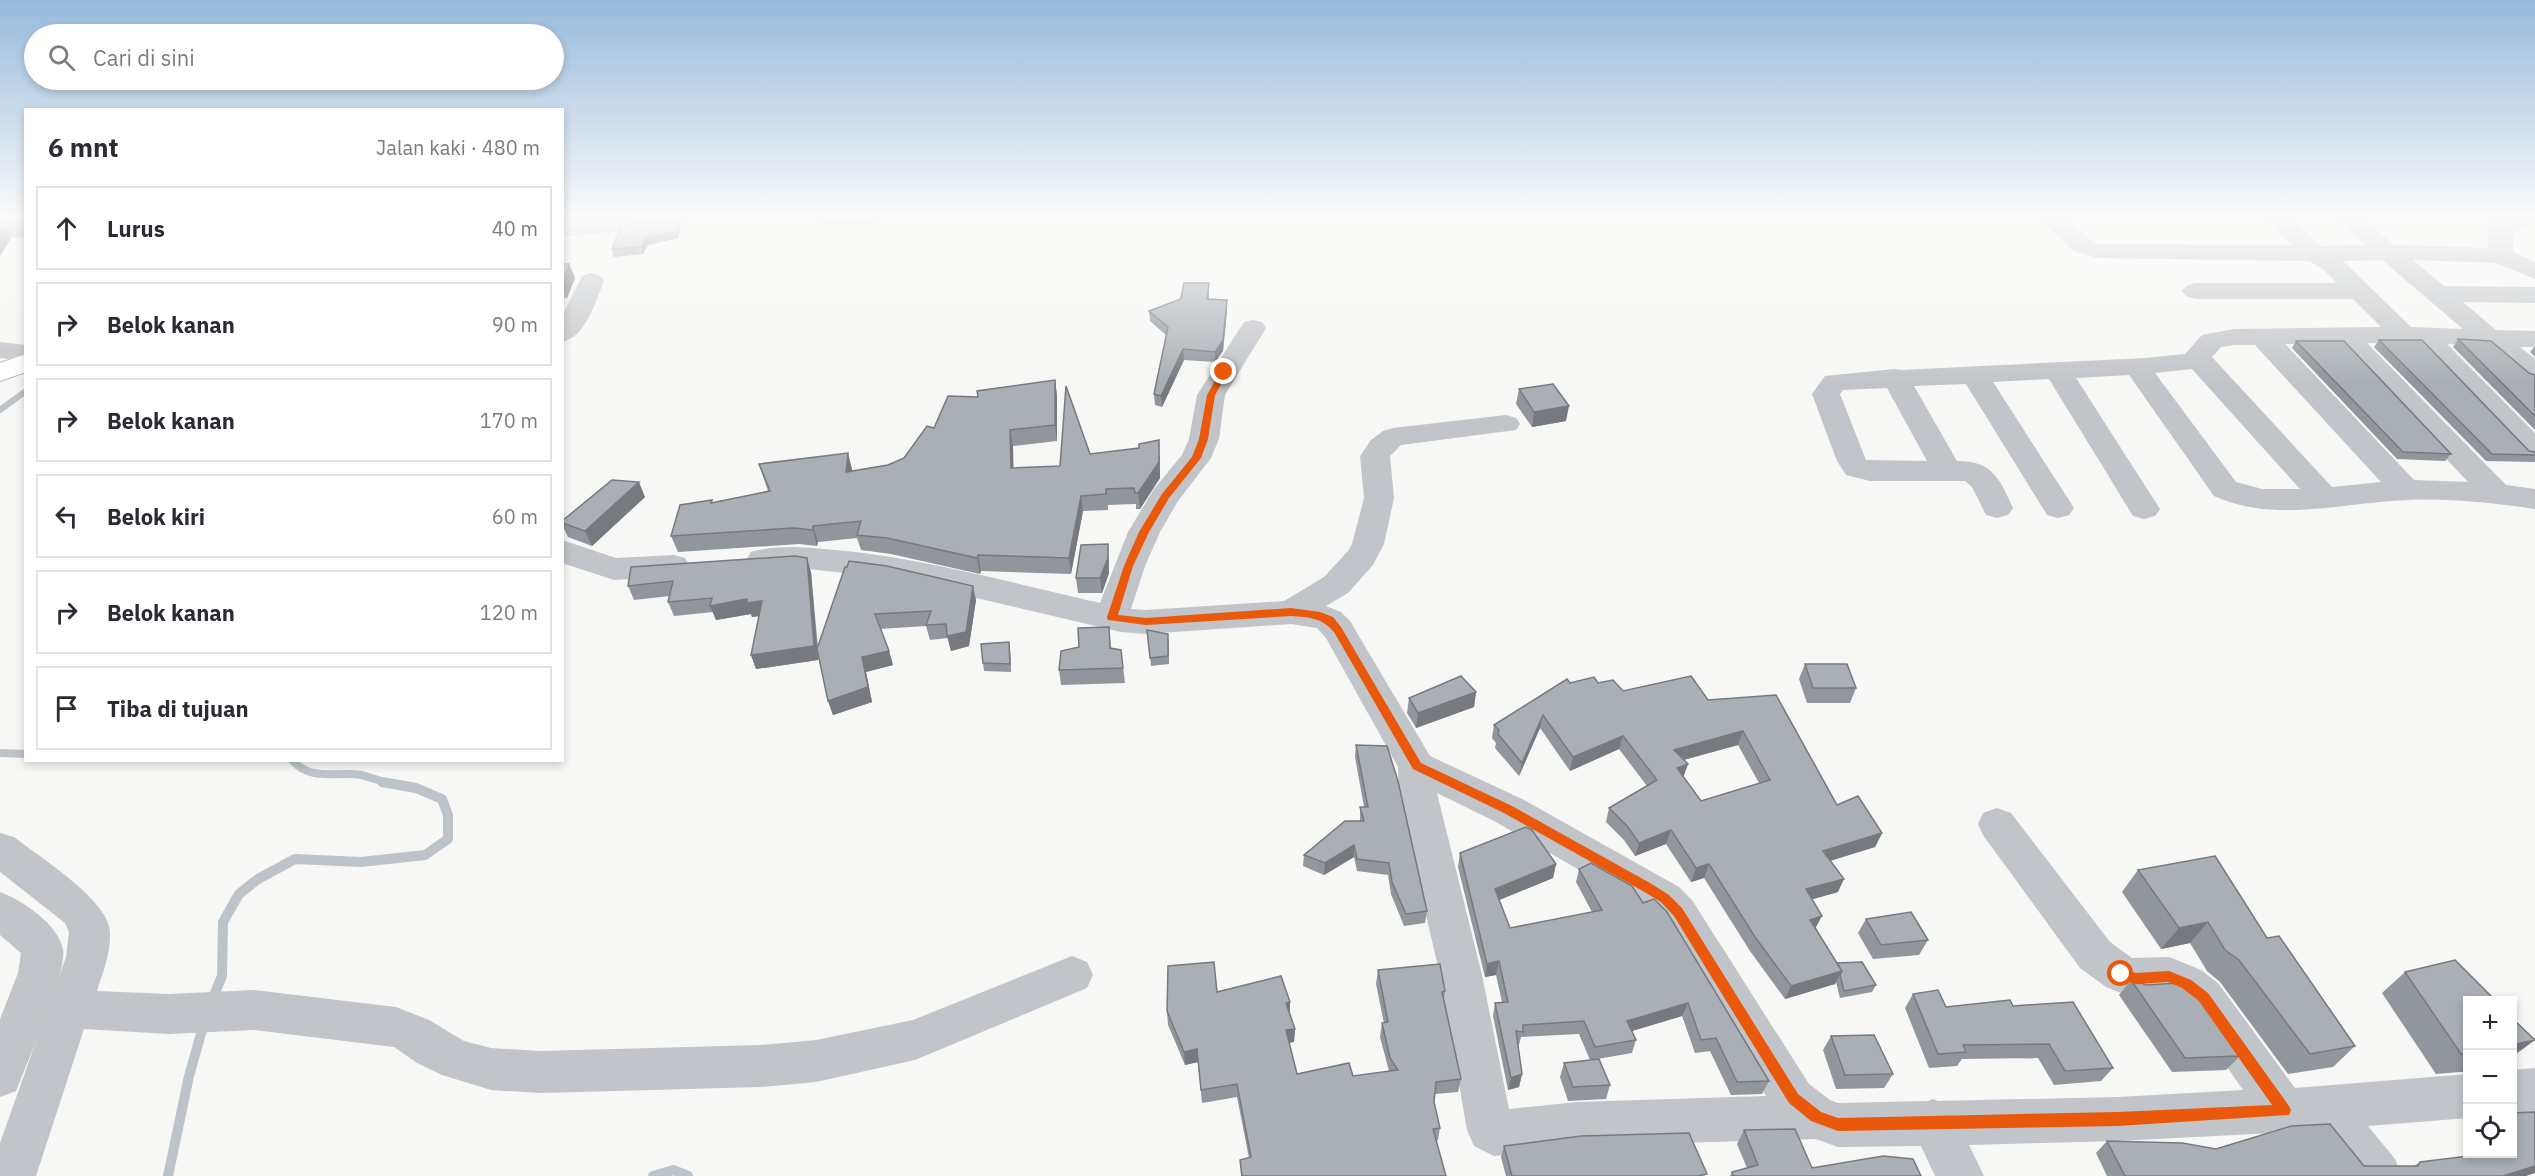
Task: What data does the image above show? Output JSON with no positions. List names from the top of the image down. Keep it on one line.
{"page":{"search":"Cari di sini","heading":["6 mnt","Jalan kaki · 480 m"],"list":[["Lurus","40 m"],["Belok kanan","90 m"],["Belok kanan","170 m"],["Belok kiri","60 m"],["Belok kanan","120 m"],"Tiba di tujuan"],"map_buttons":["+","−"]}}
